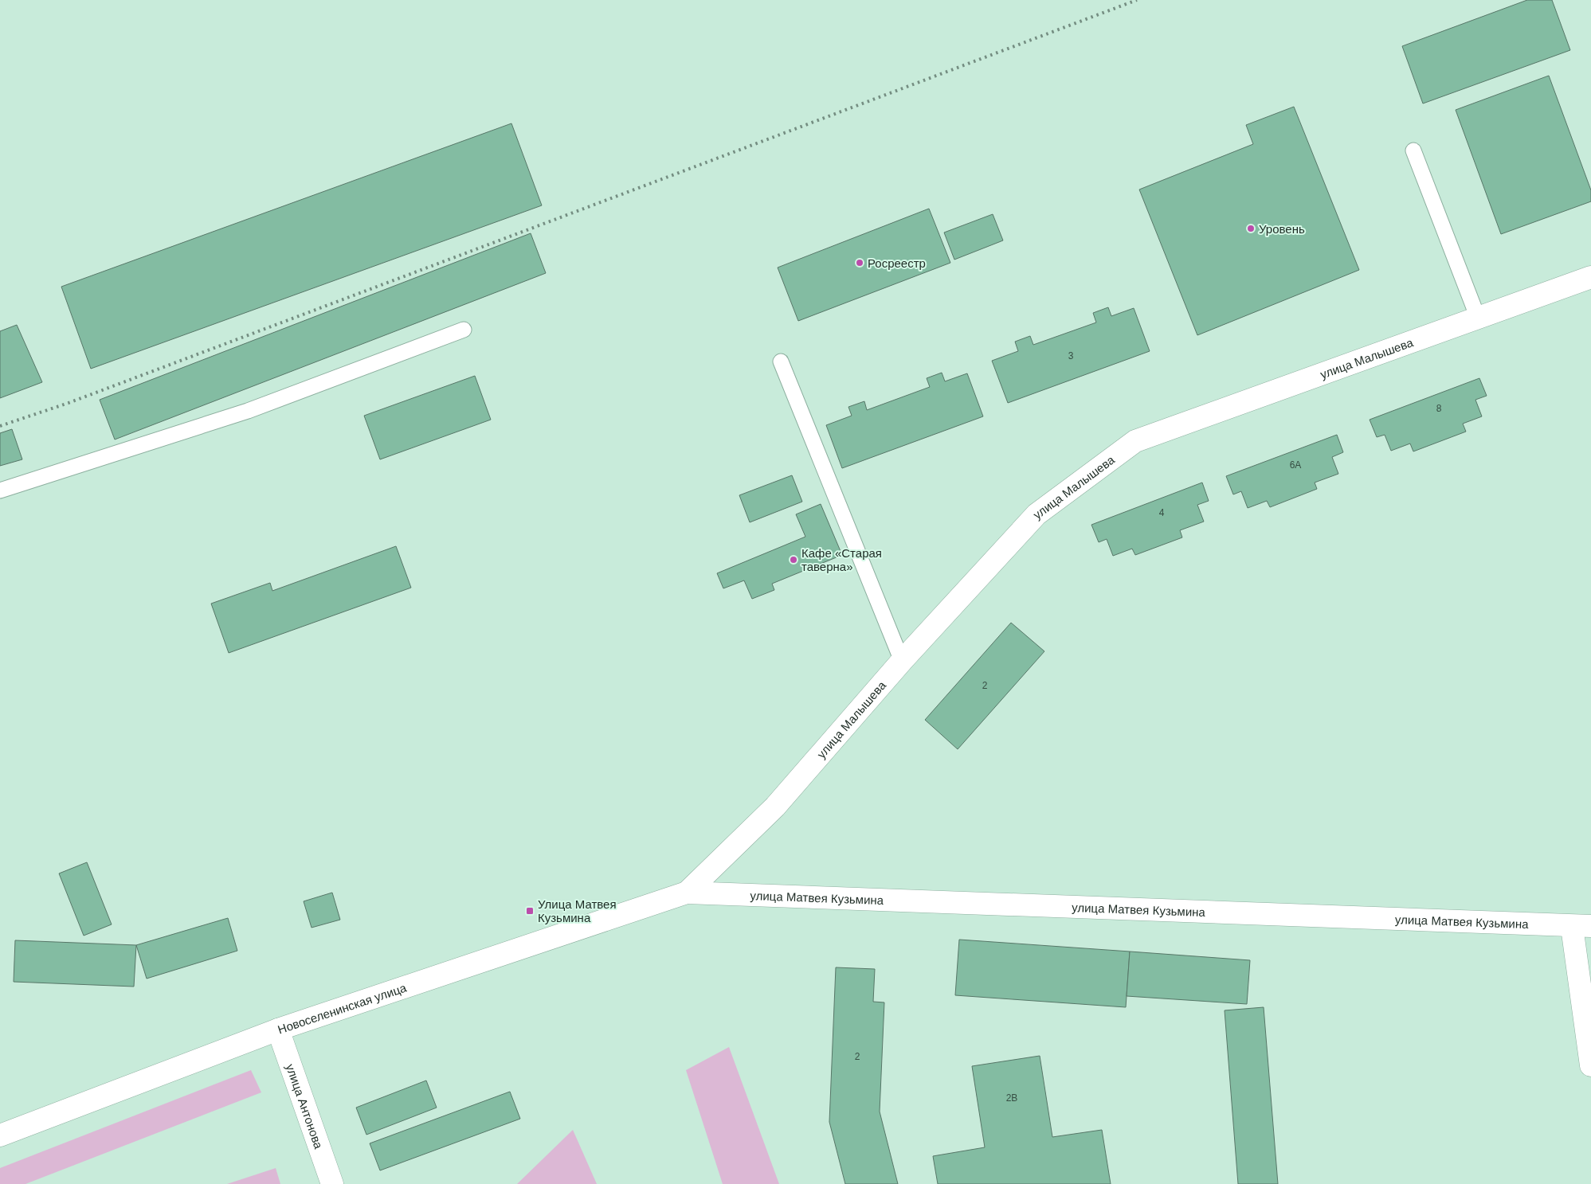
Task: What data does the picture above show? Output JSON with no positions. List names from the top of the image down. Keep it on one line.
{"streets":{"main road":["улица Малышева","улица Матвея Кузьмина","Новоселенинская улица","улица Антонова"]},"crossings":[["улица Малышева","улица Матвея Кузьмина"],["улица Малышева","Новоселенинская улица"],["улица Матвея Кузьмина","Новоселенинская улица"],["Новоселенинская улица","улица Антонова"]],"places":{"other":["Уровень","Росреестр","Кафе «Старая таверна»"],"transit":["Улица Матвея Кузьмина"]},"house_numbers":["3","8","6А","4","2","2","2В"]}
